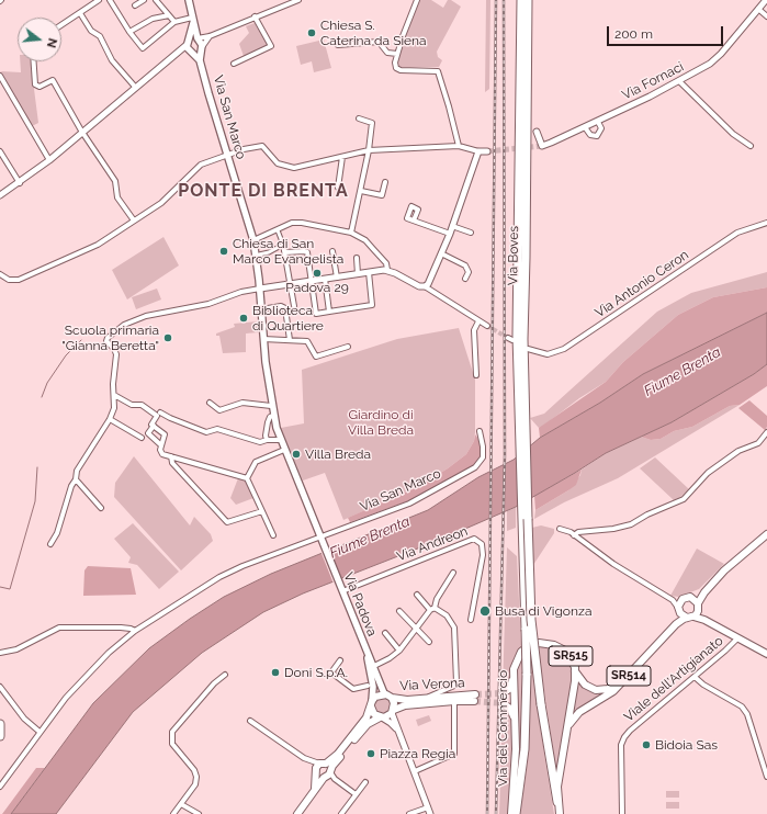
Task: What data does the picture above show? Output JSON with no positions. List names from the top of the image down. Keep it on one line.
{"streets":{"highway":["Via Boves","Via del Commercio"],"main road":["Via San Marco","Via Padova","SR515","SR514","Via Verona"],"street":["Via Fornaci","Via Antonio Ceron","Via Andreon","Viale dell'Artigianato"]},"crossings":[["Via San Marco","Via Padova"],["Via Boves","SR515"],["Via Boves","Via del Commercio"],["Via Andreon","Via Padova"],["Via Padova","Via Verona"],["SR515","SR514"],["SR515","Via del Commercio"],["SR514","Via del Commercio"]],"districts":["PONTE DI BRENTA"],"water":["Fiume Brenta"],"parks":["Giardino di Villa Breda"],"places":["Chiesa S. Caterina da Siena","Chiesa di San Marco Evangelista","Padova 29","Biblioteca di Quartiere","Scuola primaria \"Gianna Beretta\"","Villa Breda","Busa di Vigonza","Doni S.p.A.","Bidoia Sas","Piazza Regia"],"scale_bar":"200 m","north":"right"}
